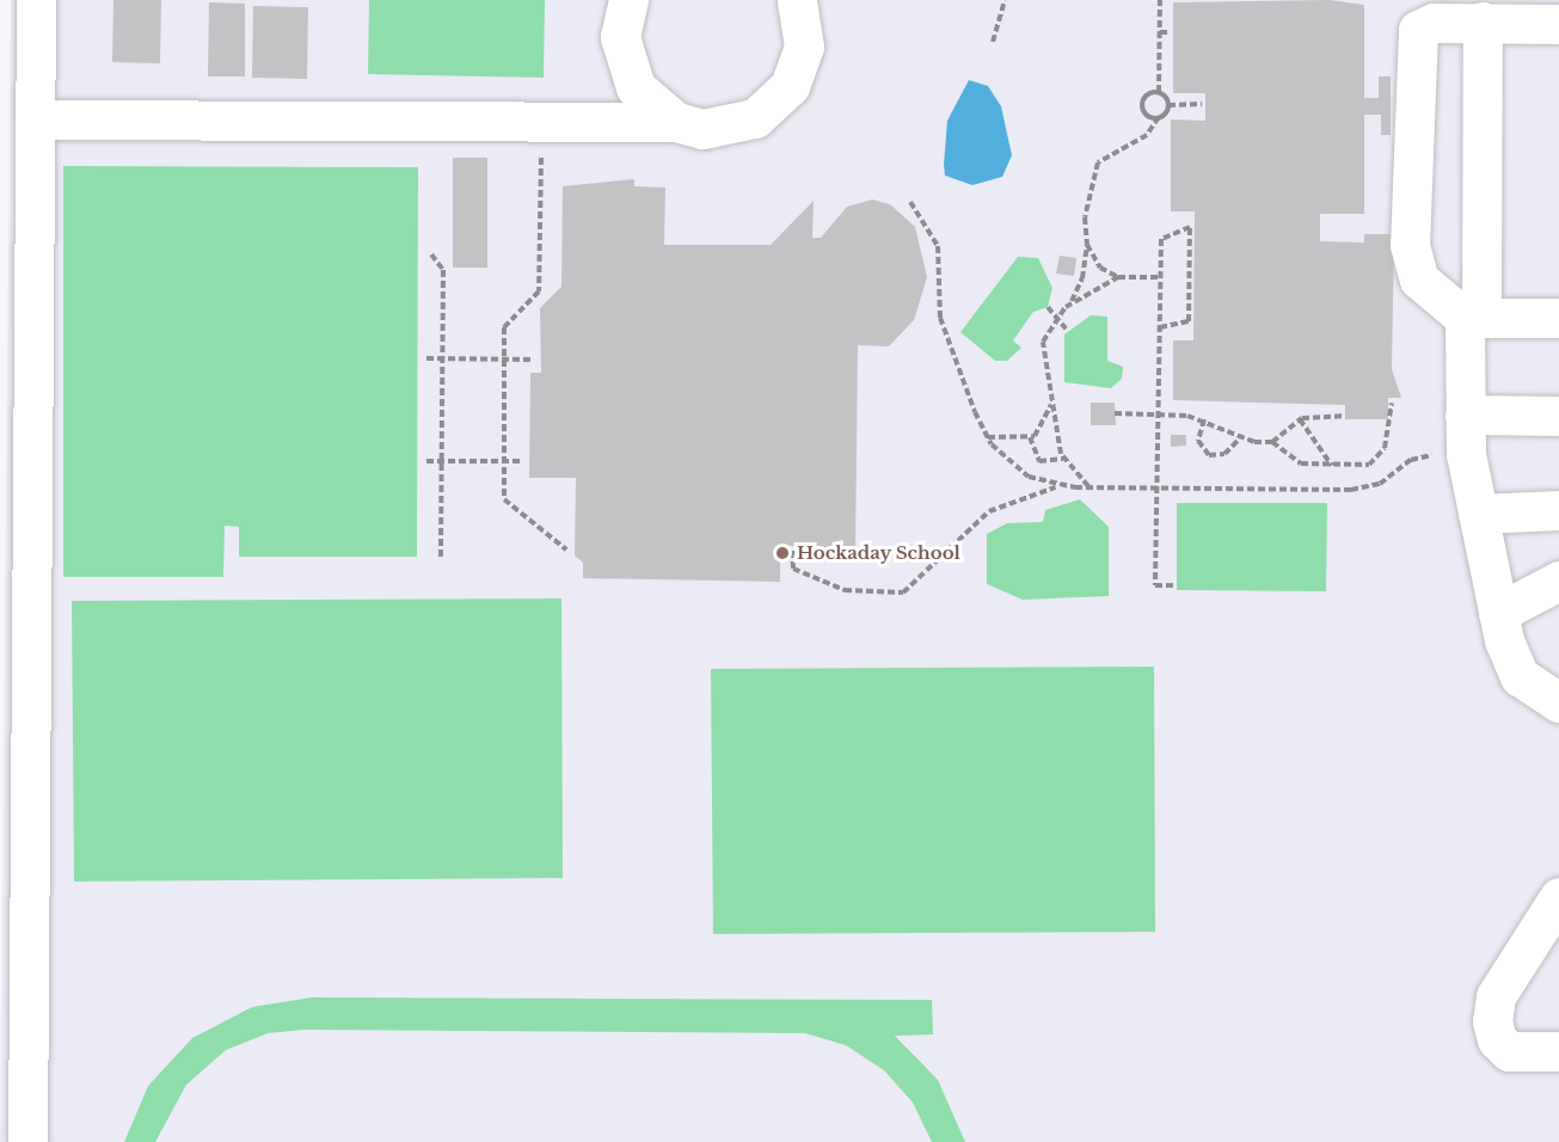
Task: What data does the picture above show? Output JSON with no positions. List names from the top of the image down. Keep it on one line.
{"places":["Hockaday School"]}
